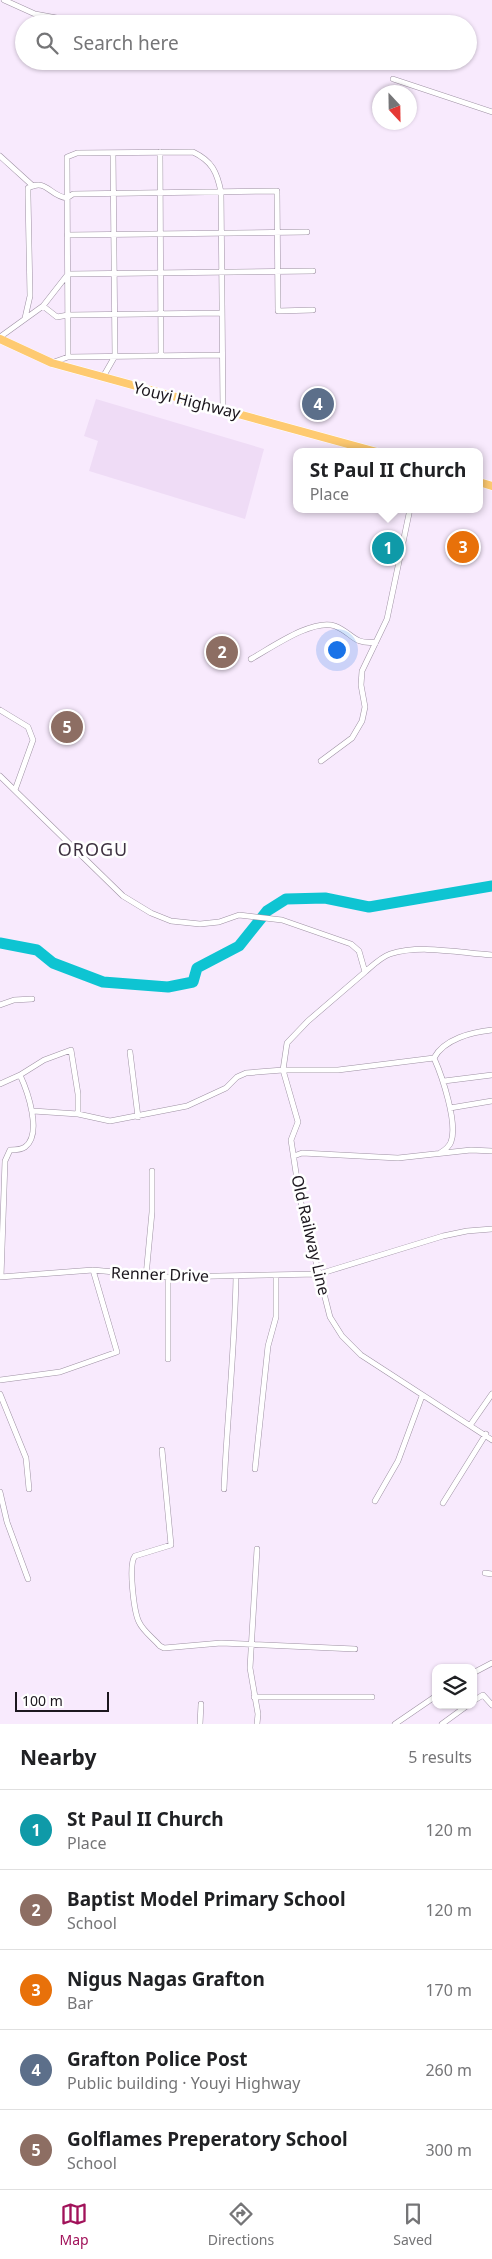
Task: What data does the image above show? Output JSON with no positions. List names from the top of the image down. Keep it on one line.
{"streets":{"main road":["Youyi Highway"],"street":["Old Railway Line","Renner Drive"]},"crossings":[["Old Railway Line","Renner Drive"]],"districts":["OROGU"],"scale_bar":"100 m","north":"bottom","page":{"search":"Search here","pins":["4","3","1","2","5"],"popup":["St Paul II Church","Place"],"scale":"100 m","heading":["Nearby","5 results"],"list":[{"mark":"1","name":"St Paul II Church","note":"Place","value":"120 m"},{"mark":"2","name":"Baptist Model Primary School","note":"School","value":"120 m"},{"mark":"3","name":"Nigus Nagas Grafton","note":"Bar","value":"170 m"},{"mark":"4","name":"Grafton Police Post","note":"Public building · Youyi Highway","value":"260 m"},{"mark":"5","name":"Golflames Preperatory School","note":"School","value":"300 m"}],"nav":["Map","Directions","Saved"]}}
